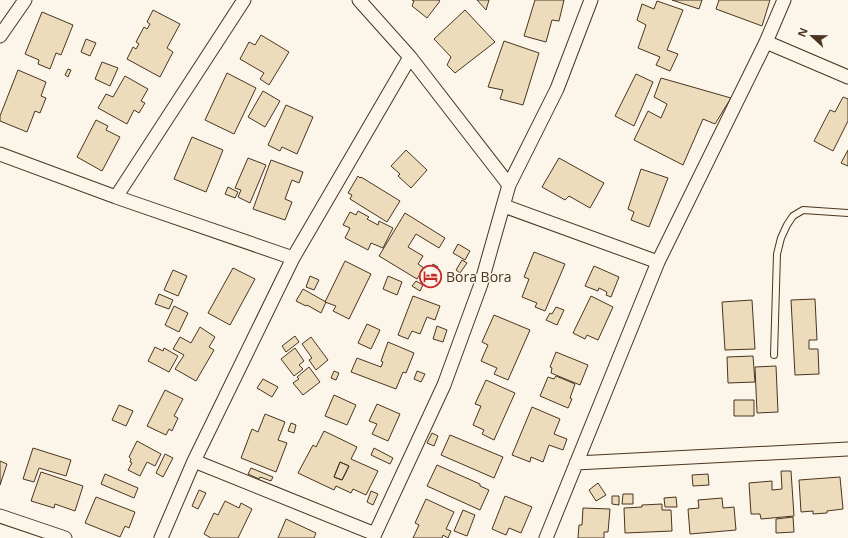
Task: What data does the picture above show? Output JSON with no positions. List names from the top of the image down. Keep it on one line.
{"places":{"hotel":["Bora Bora"]},"north":"left"}
